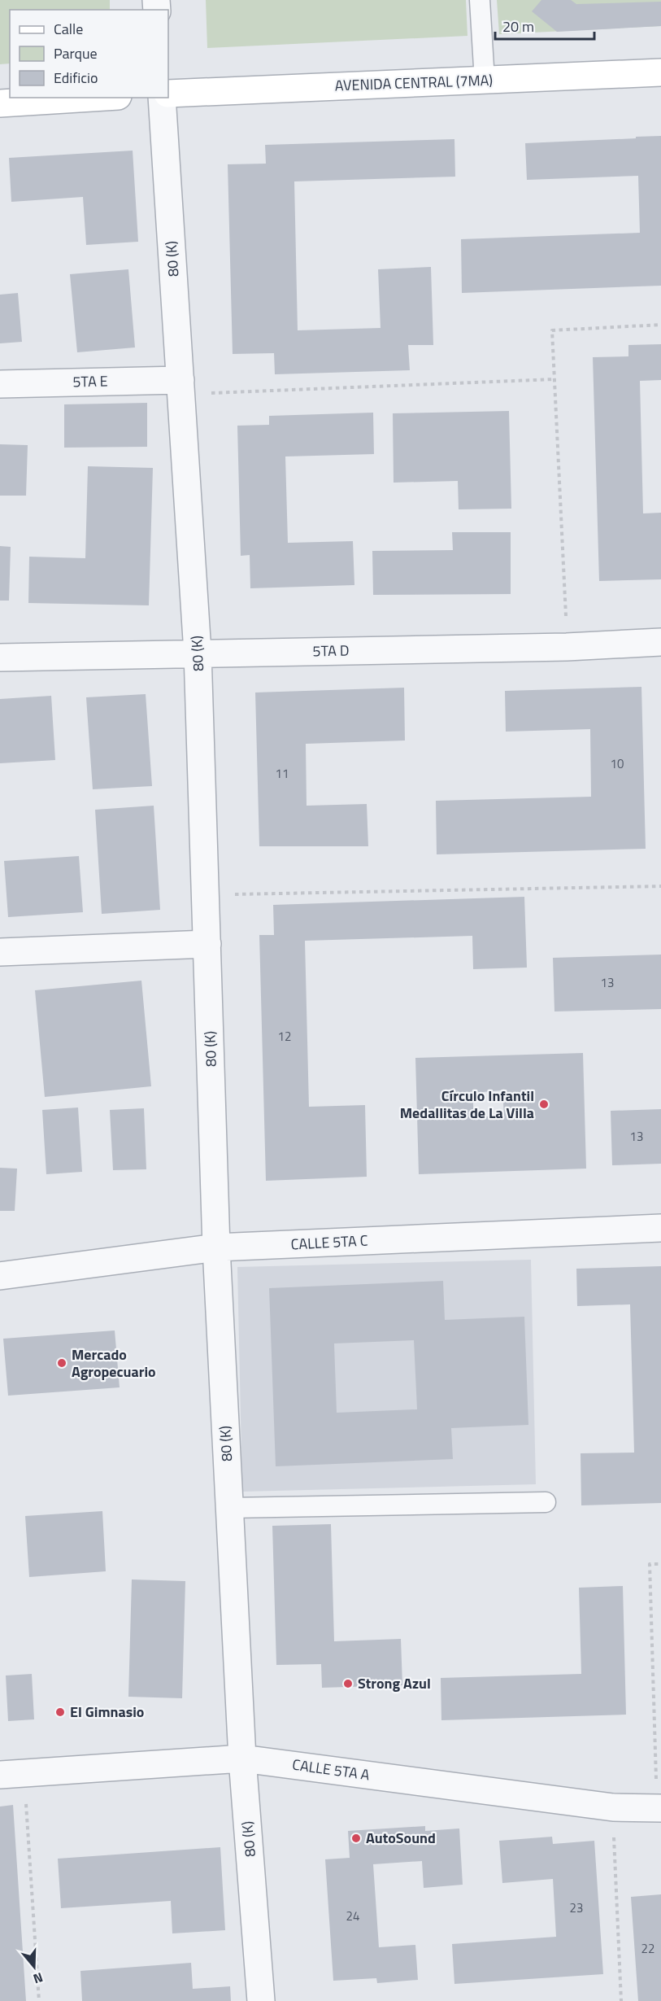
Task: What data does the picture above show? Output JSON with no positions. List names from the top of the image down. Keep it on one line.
{"streets":{"main road":["AVENIDA CENTRAL (7MA)"],"street":["80 (K)","5TA E","5TA D","CALLE 5TA C","CALLE 5TA A"]},"crossings":[["80 (K)","5TA E"],["80 (K)","5TA D"],["80 (K)","CALLE 5TA C"],["80 (K)","CALLE 5TA A"]],"places":["Círculo Infantil Medallitas de La Villa","Mercado Agropecuario","Strong Azul","El Gimnasio","AutoSound"],"house_numbers":["10","11","13","12","13","23","24","22"],"legend":["Calle","Parque","Edificio"],"scale_bar":"20 m","north":"bottom"}
